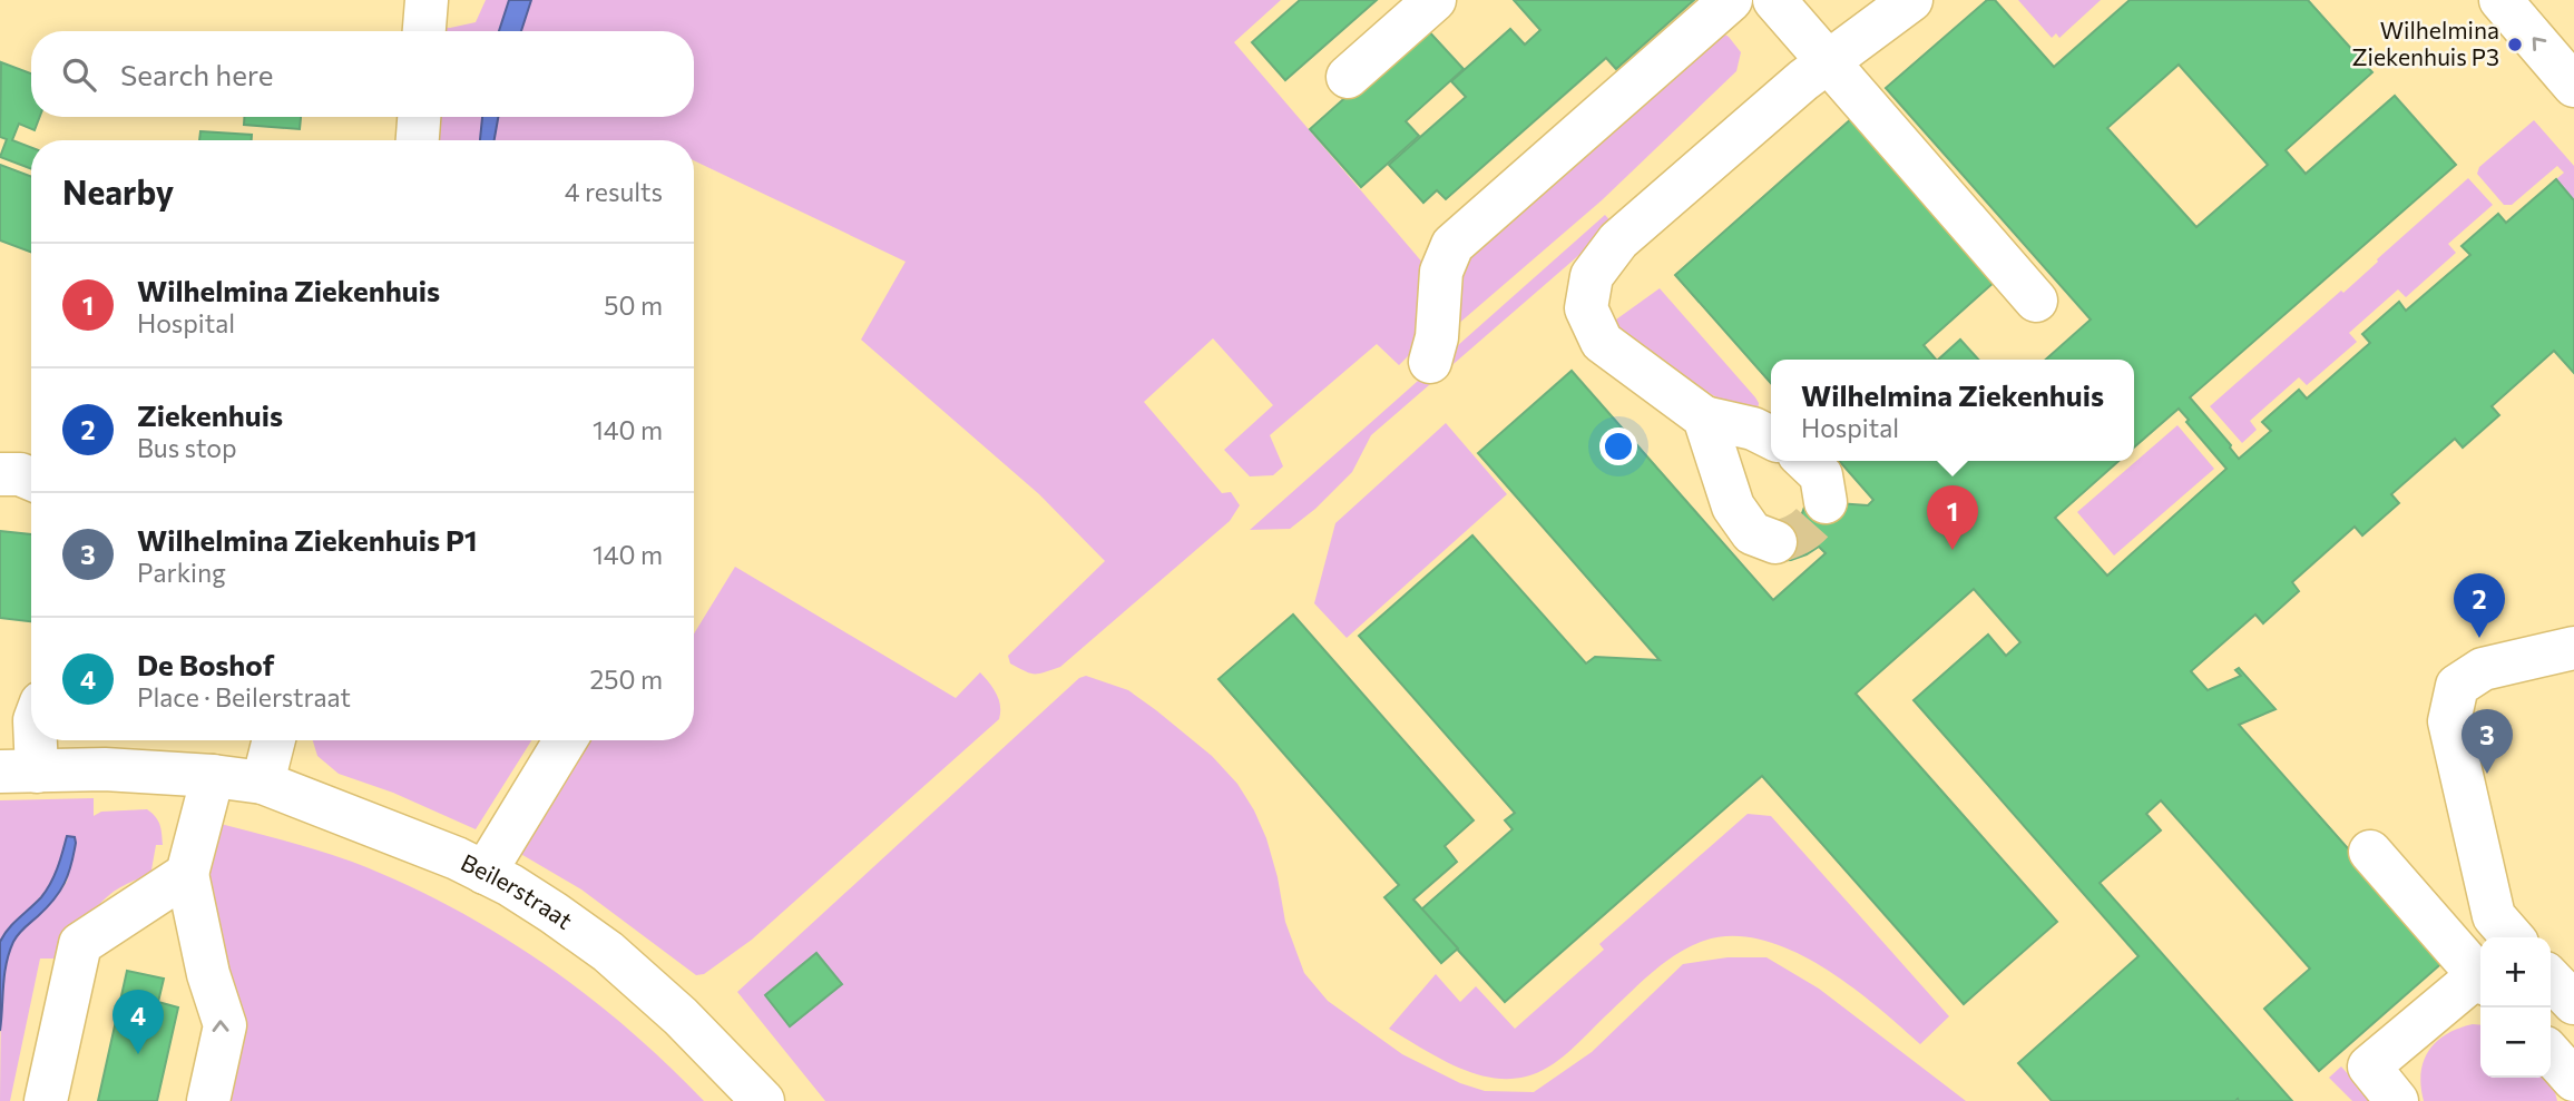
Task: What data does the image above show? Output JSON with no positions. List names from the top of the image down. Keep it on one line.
{"streets":{"street":["Beilerstraat"]},"places":["Wilhelmina Ziekenhuis P3"],"page":{"search":"Search here","heading":["Nearby","4 results"],"list":[{"mark":"1","name":"Wilhelmina Ziekenhuis","note":"Hospital","value":"50 m"},{"mark":"2","name":"Ziekenhuis","note":"Bus stop","value":"140 m"},{"mark":"3","name":"Wilhelmina Ziekenhuis P1","note":"Parking","value":"140 m"},{"mark":"4","name":"De Boshof","note":"Place · Beilerstraat","value":"250 m"}],"popup":["Wilhelmina Ziekenhuis","Hospital"],"pins":["1","2","3","4"],"map_buttons":["+","−"]}}
